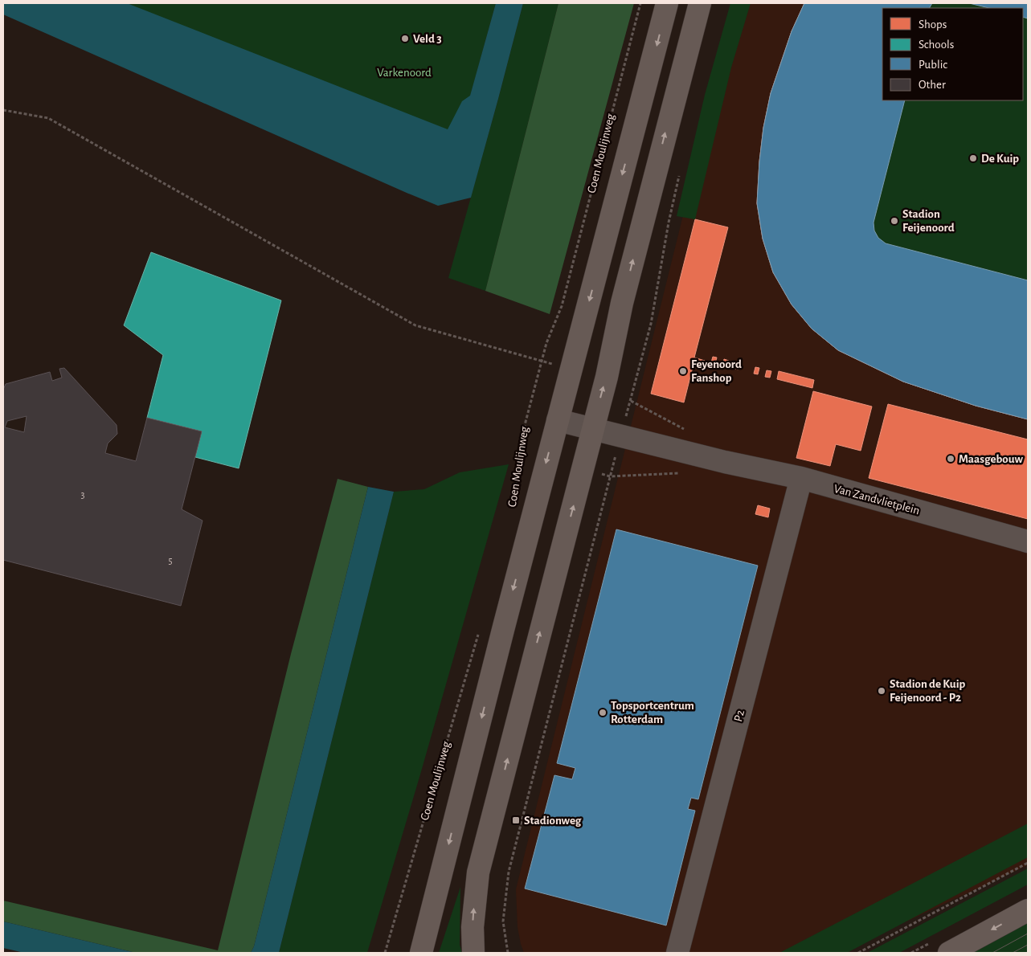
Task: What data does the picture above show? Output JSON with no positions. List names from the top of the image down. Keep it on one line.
{"streets":{"main road":["Coen Moulijnweg"],"street":["Van Zandvlietplein","P2"]},"crossings":[["Coen Moulijnweg","Van Zandvlietplein"],["Van Zandvlietplein","P2"]],"parks":["Varkenoord"],"places":{"other":["Veld 3","De Kuip","Stadion Feijenoord","Feyenoord Fanshop","Maasgebouw","Stadion de Kuip Feijenoord - P2","Topsportcentrum Rotterdam"],"transit":["Stadionweg"]},"house_numbers":["3","5"],"legend":["Shops","Schools","Public","Other"]}
